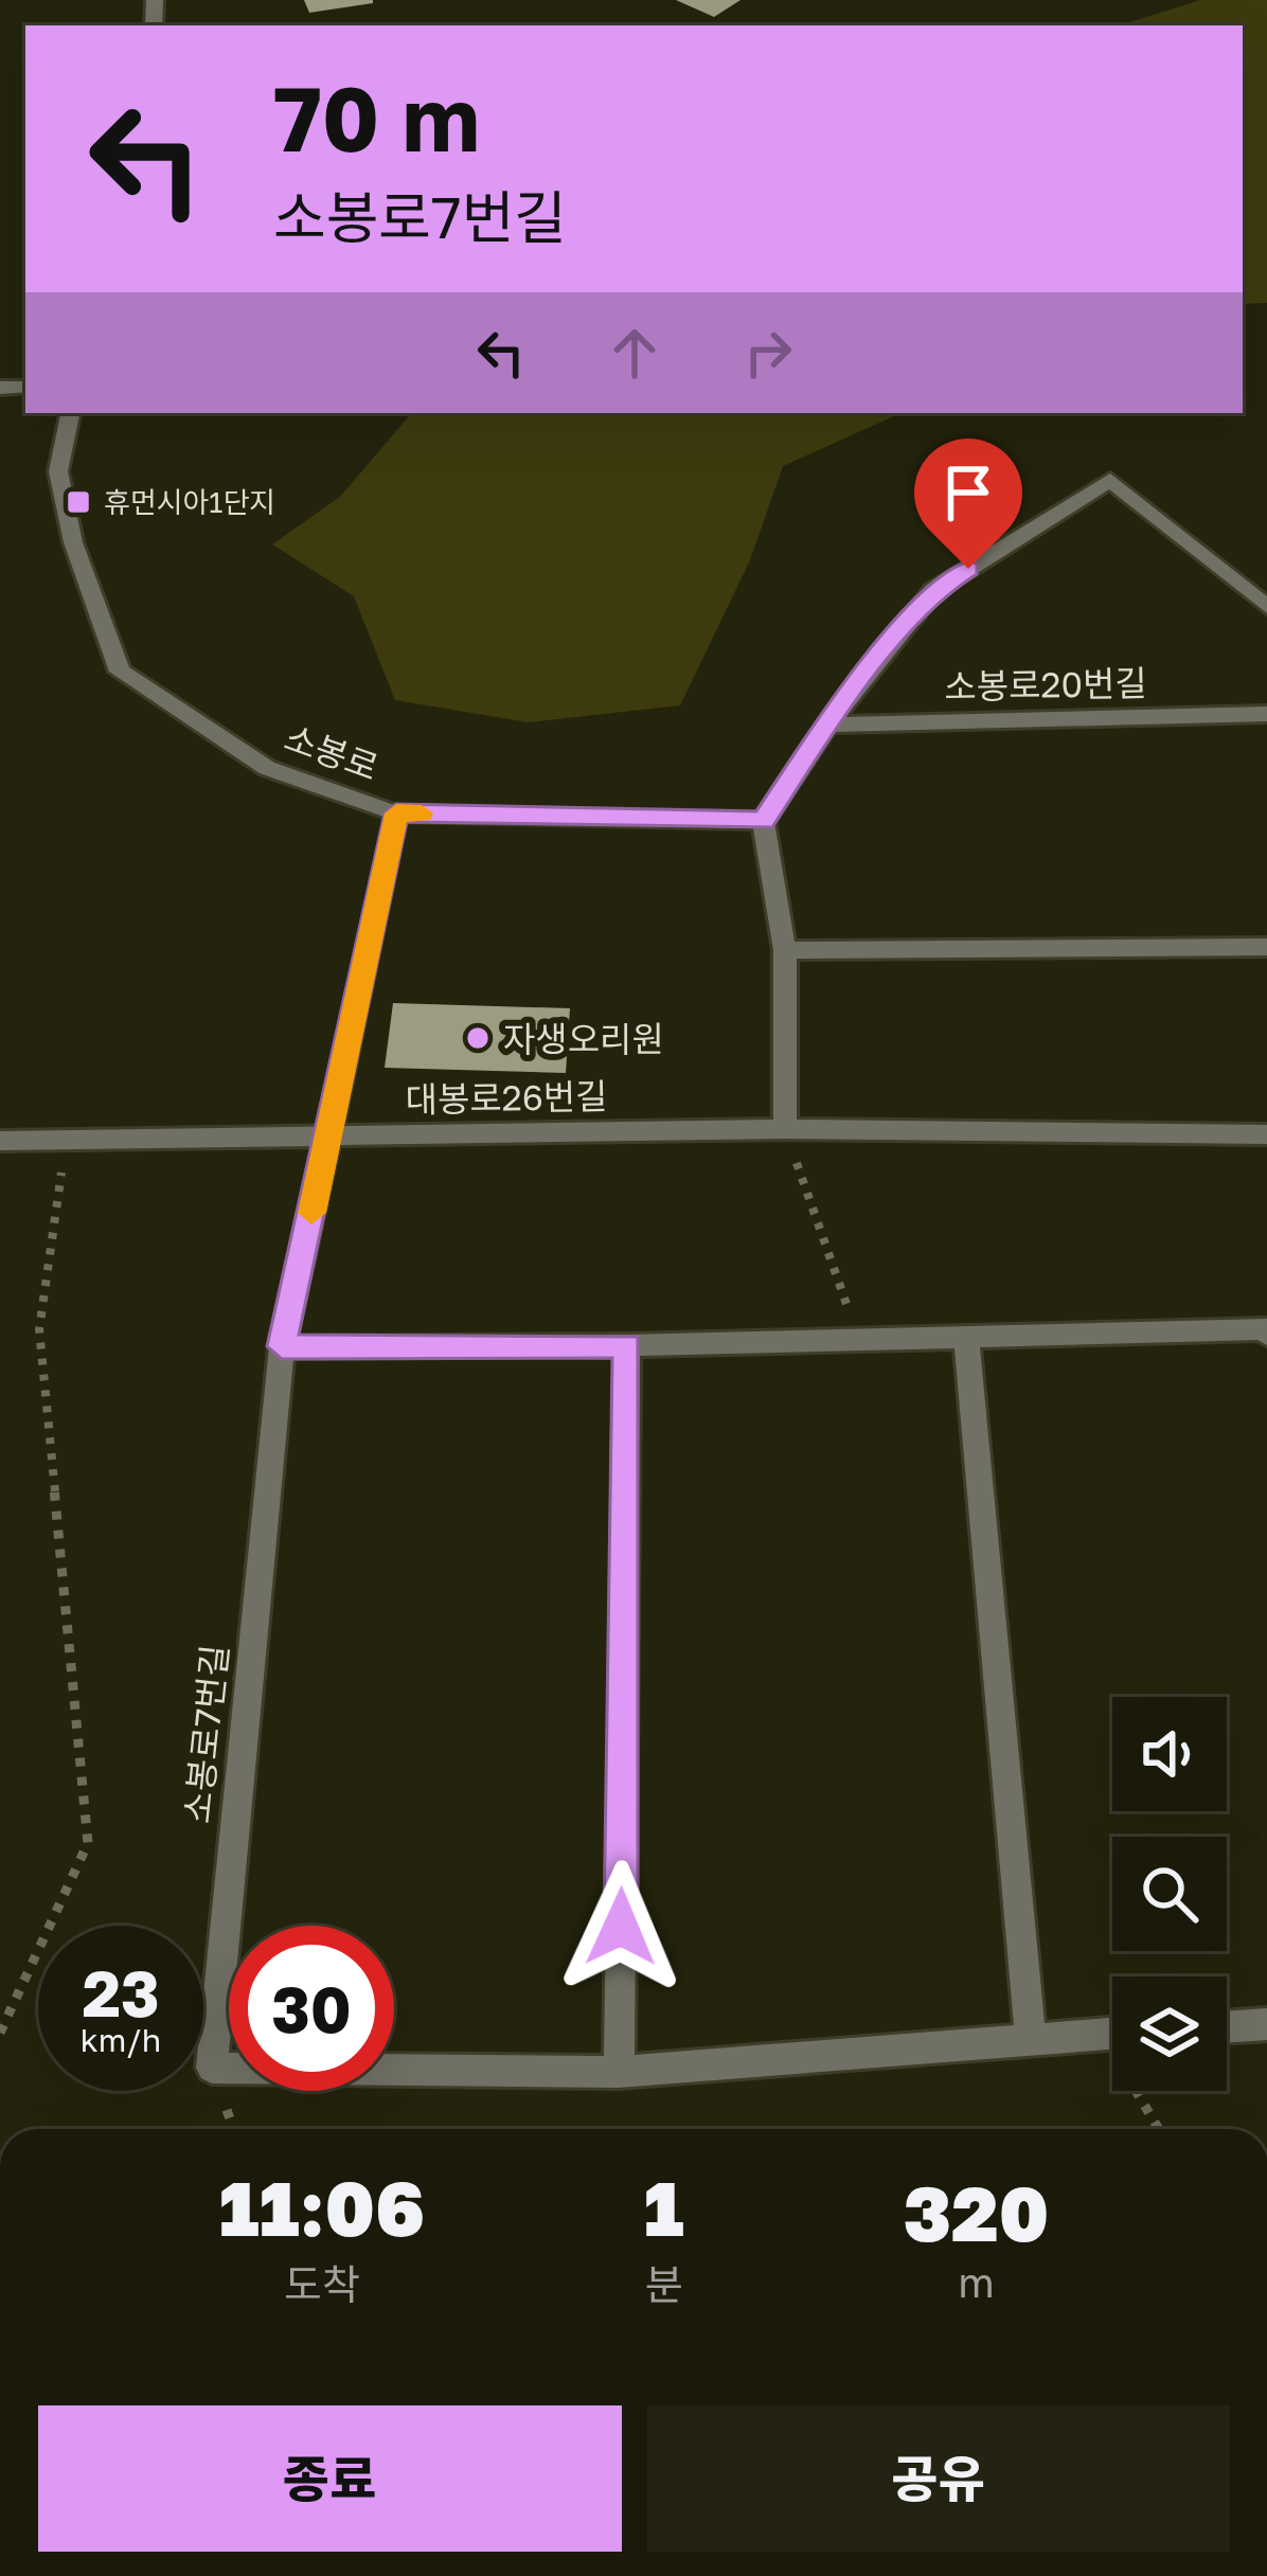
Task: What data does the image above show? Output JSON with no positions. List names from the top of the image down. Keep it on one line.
{"streets":{"street":["소봉로20번길","소봉로","대봉로26번길","소봉로7번길"]},"places":{"transit":["휴먼시아1단지"],"other":["자생오리원"]},"page":{"turn":["70 m","소봉로7번길"],"speed":"23 km/h","limit":"30","eta":["11:06","도착","1","분","320","m"],"buttons":["종료","공유"]}}
